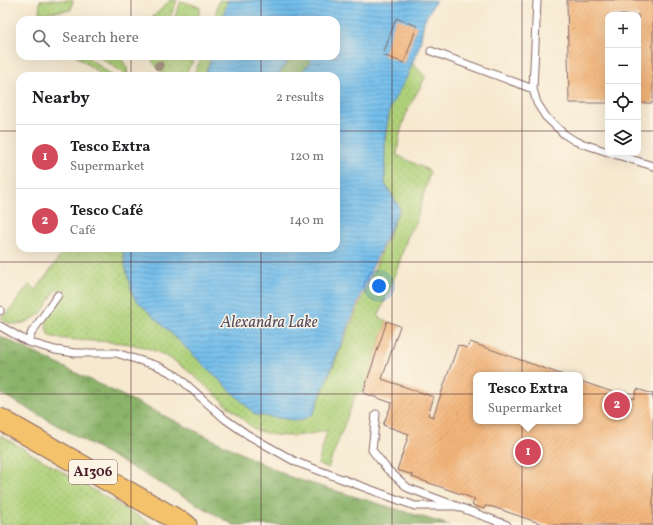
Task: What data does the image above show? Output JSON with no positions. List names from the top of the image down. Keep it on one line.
{"streets":{"main road":["A1306"]},"water":["Alexandra Lake"],"page":{"map_buttons":["+","−"],"search":"Search here","heading":["Nearby","2 results"],"list":[{"mark":"1","name":"Tesco Extra","note":"Supermarket","value":"120 m"},{"mark":"2","name":"Tesco Café","note":"Café","value":"140 m"}],"popup":["Tesco Extra","Supermarket"],"pins":["2","1"]}}
